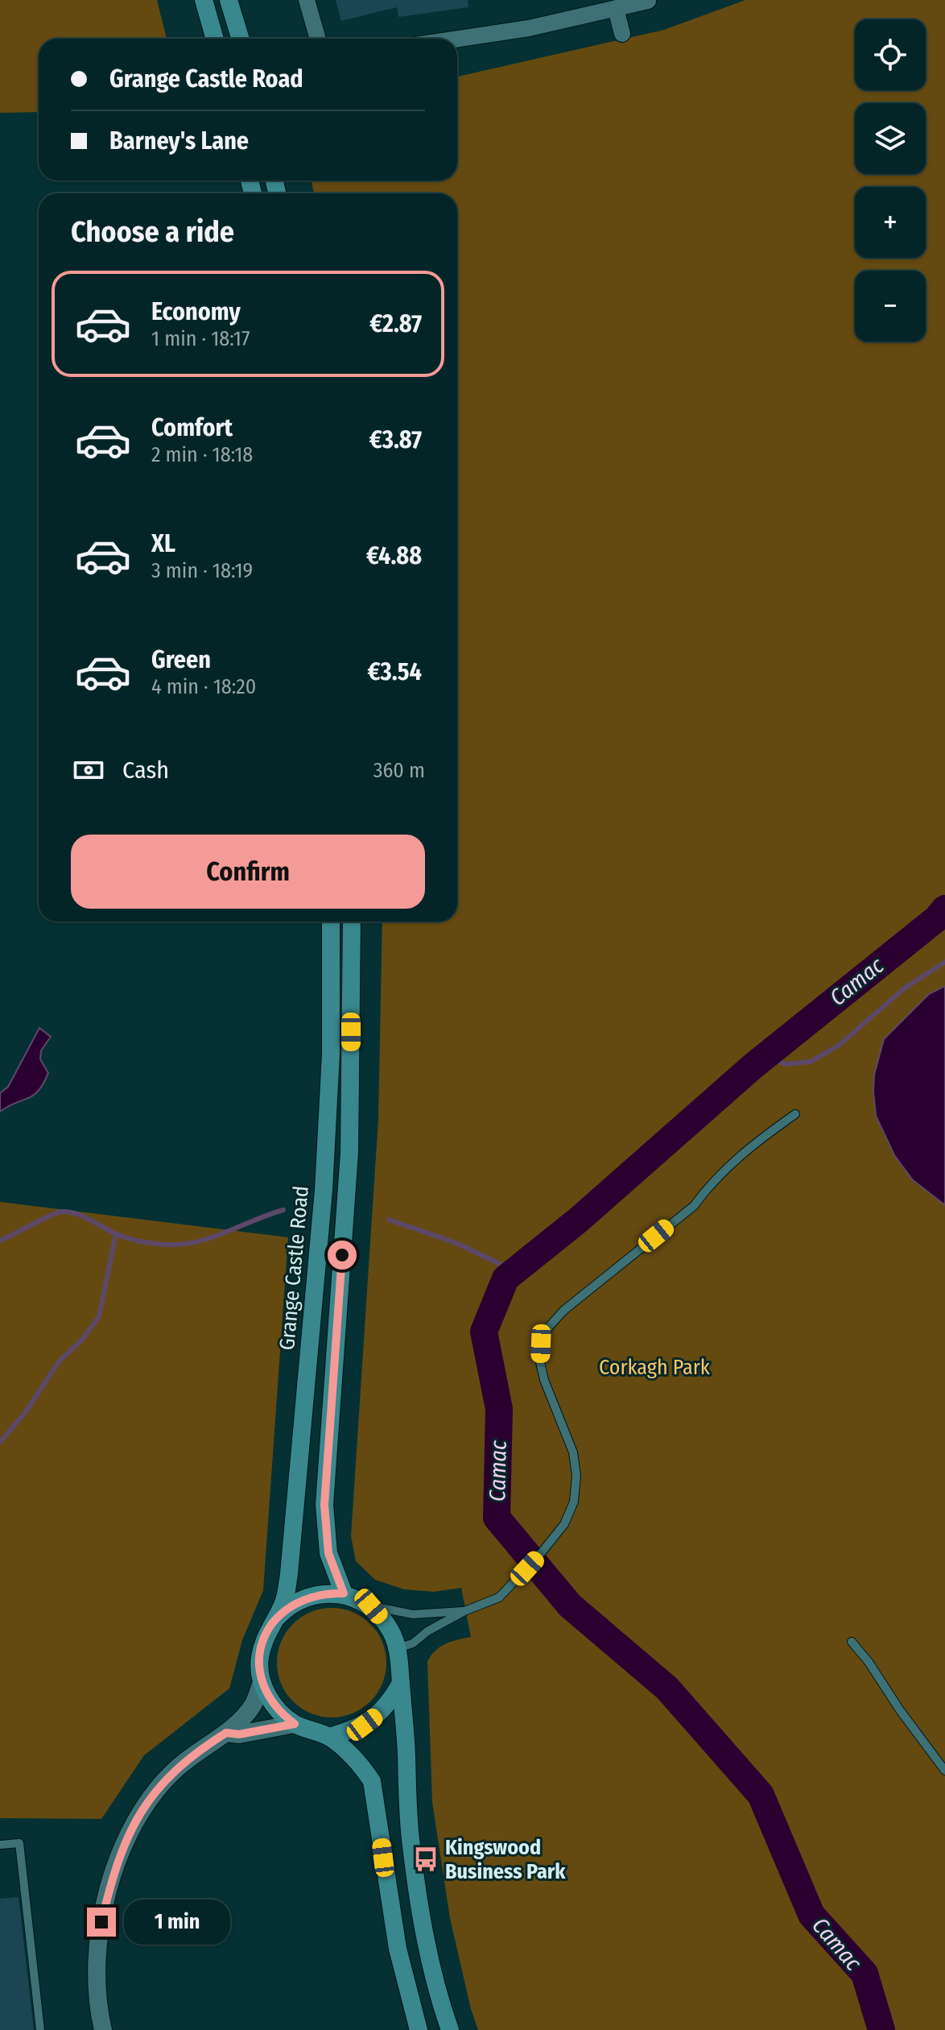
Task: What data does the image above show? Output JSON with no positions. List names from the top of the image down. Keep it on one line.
{"streets":{"main road":["Grange Castle Road"]},"water":["Camac"],"parks":["Corkagh Park"],"places":{"bus stop":["Kingswood Business Park"]},"page":{"map_buttons":["+","−"],"banner":["Grange Castle Road","Barney's Lane"],"heading":"Choose a ride","list":[{"name":"Economy","note":"1 min · 18:17","value":"€2.87"},{"name":"Comfort","note":"2 min · 18:18","value":"€3.87"},{"name":"XL","note":"3 min · 18:19","value":"€4.88"},{"name":"Green","note":"4 min · 18:20","value":"€3.54"}],"pay":["Cash","360 m"],"buttons":"Confirm","bubble":"1 min"}}
